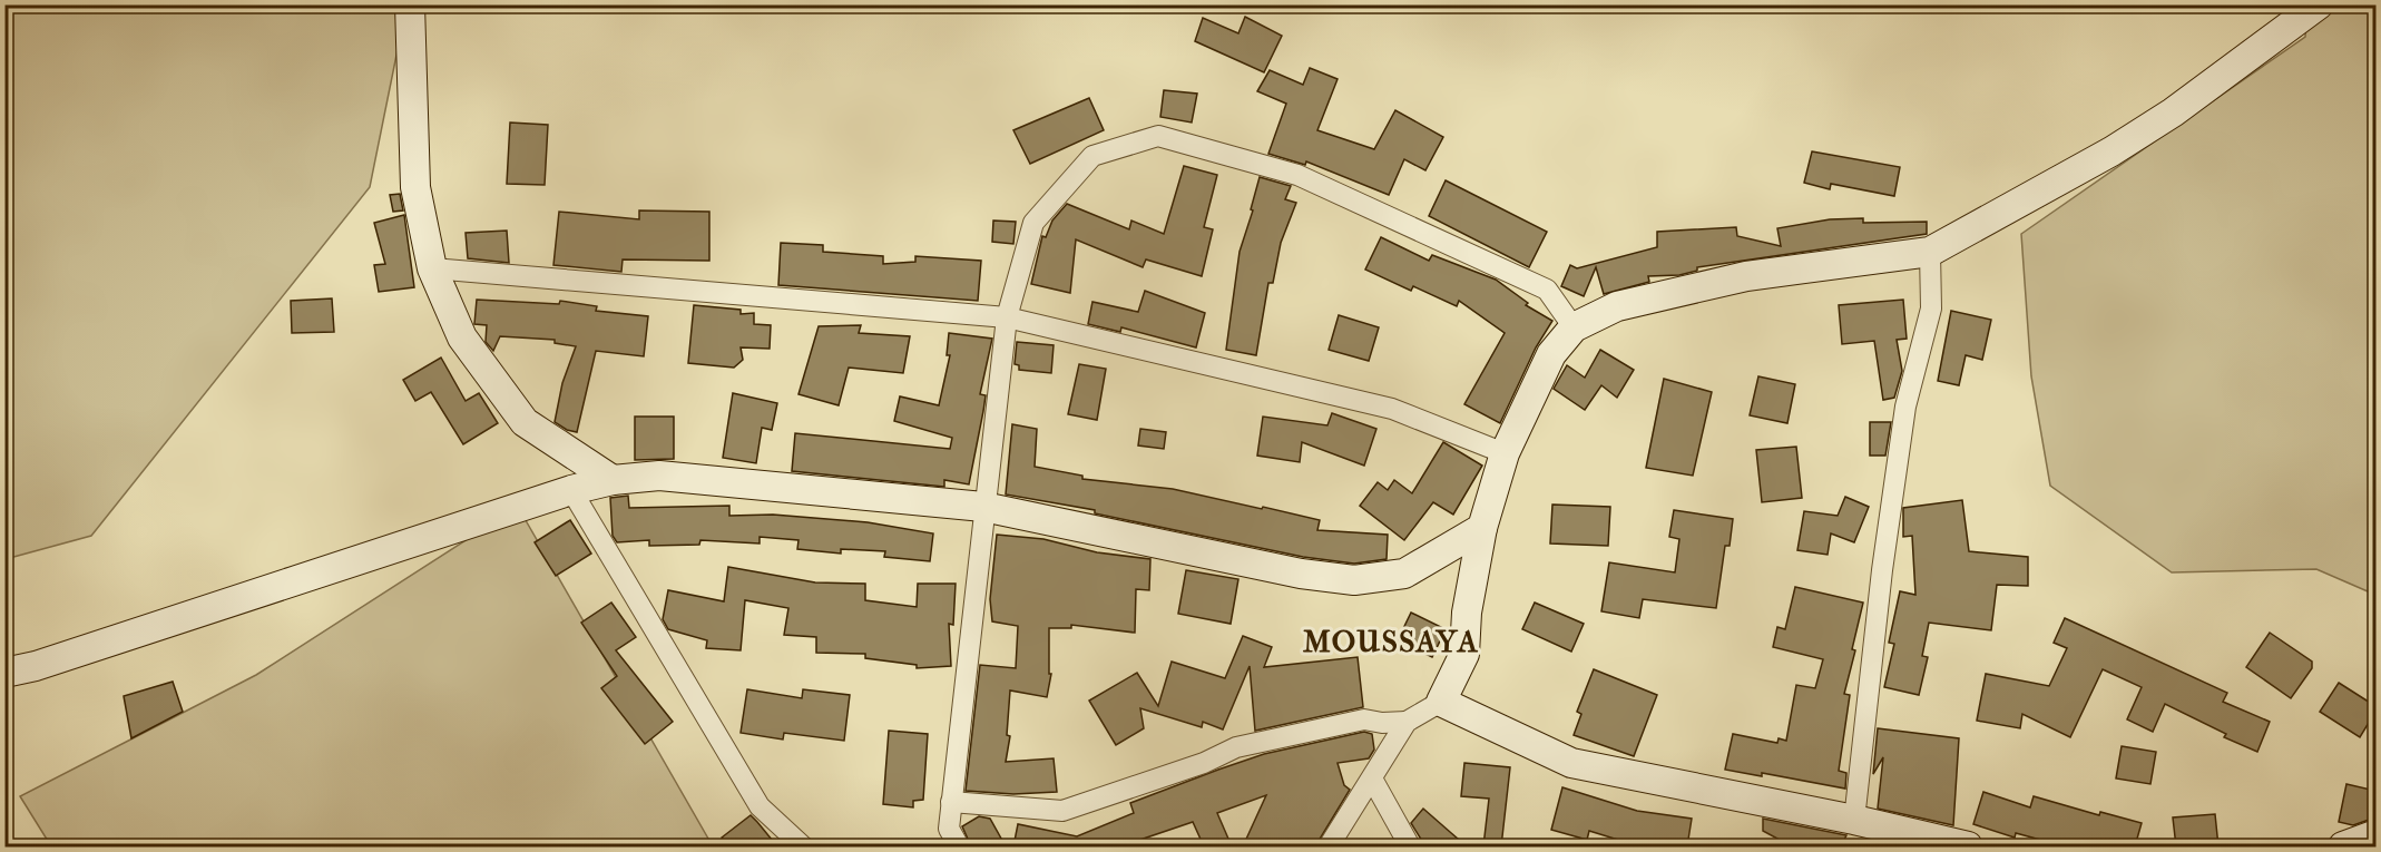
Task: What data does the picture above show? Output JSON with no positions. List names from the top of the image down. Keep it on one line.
{"districts":["MOUSSAYA"]}
